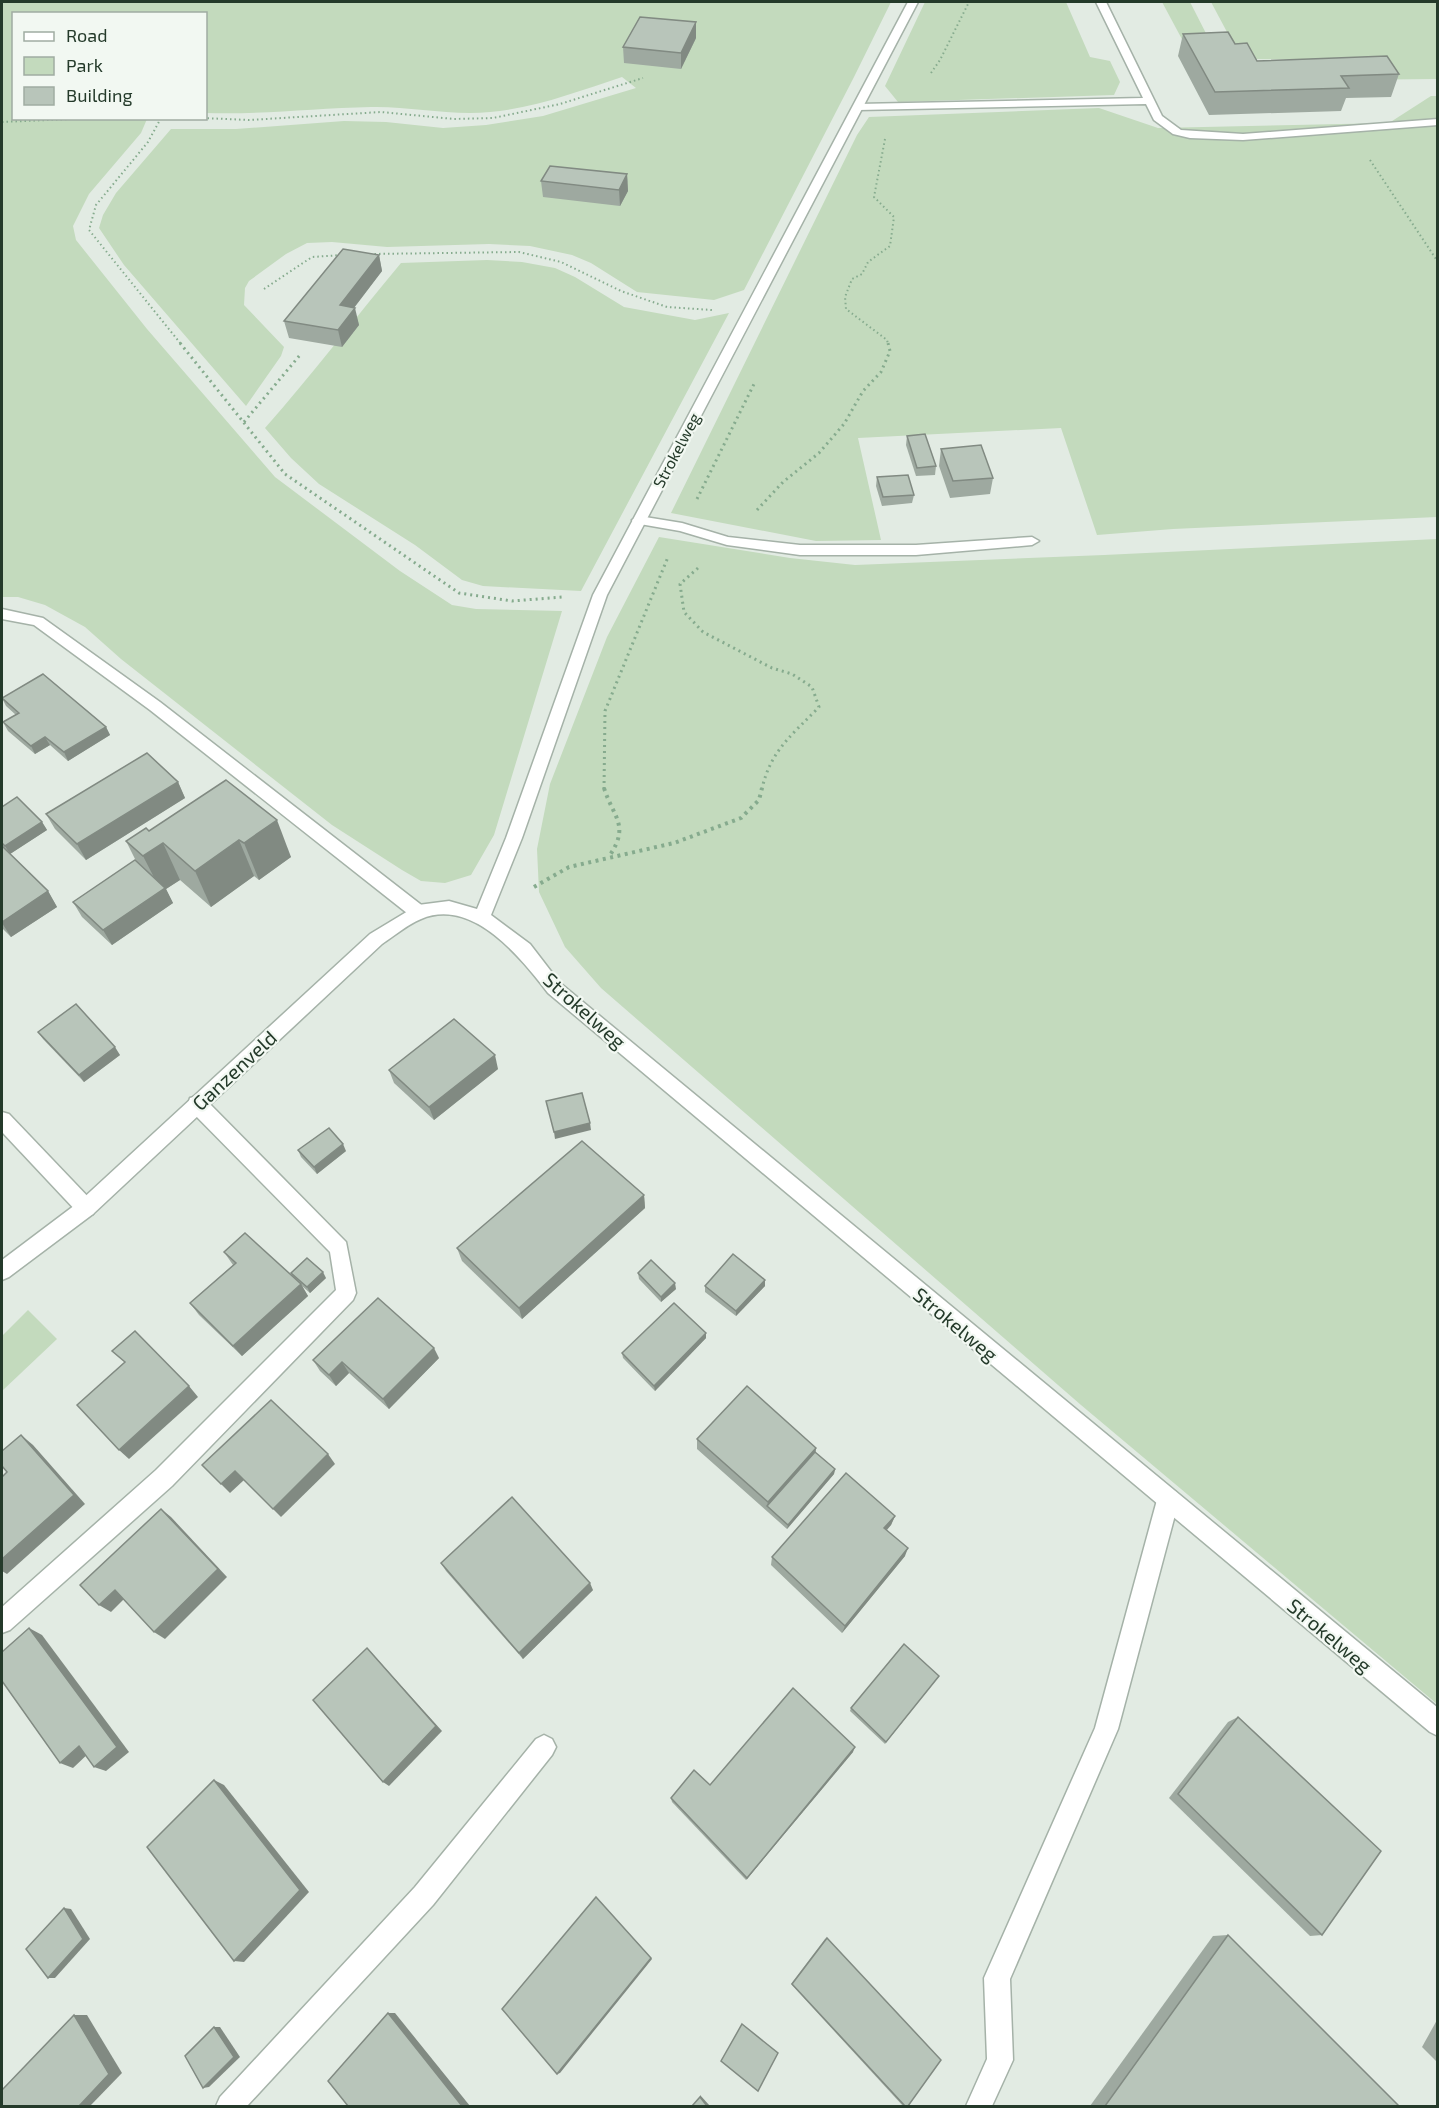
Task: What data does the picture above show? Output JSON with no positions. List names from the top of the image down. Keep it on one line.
{"streets":{"street":["Strokelweg","Ganzenveld"]},"crossings":[["Strokelweg","Ganzenveld"]],"legend":["Road","Park","Building"]}
